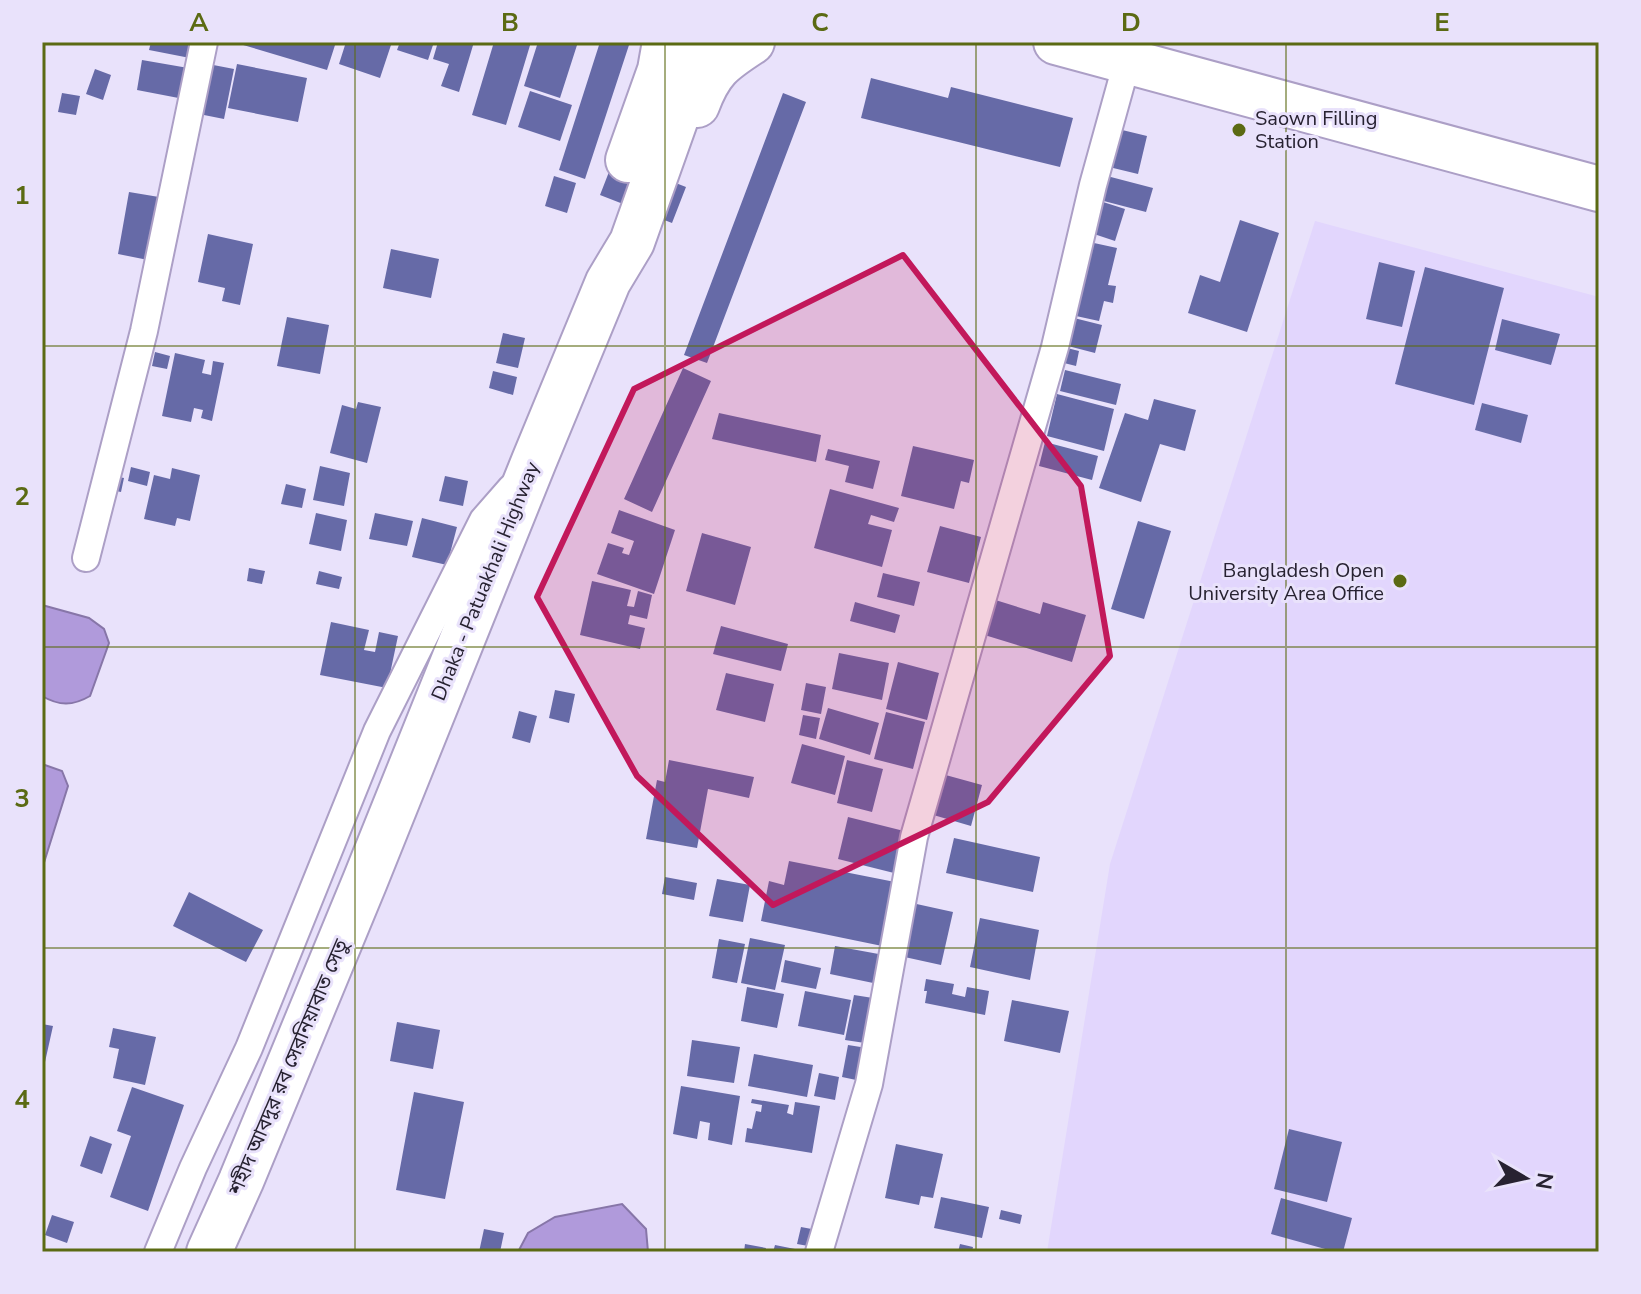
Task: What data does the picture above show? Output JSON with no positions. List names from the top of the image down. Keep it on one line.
{"streets":{"highway":["Dhaka - Patuakhali Highway","শহীদ আবদুর রব সেরনিয়াবাত সেতু"]},"crossings":[["Dhaka - Patuakhali Highway","শহীদ আবদুর রব সেরনিয়াবাত সেতু"]],"places":["Saown Filling Station","Bangladesh Open University Area Office"],"north":"right","grid":{"columns":["A","B","C","D","E"],"rows":["1","2","3","4"]}}
